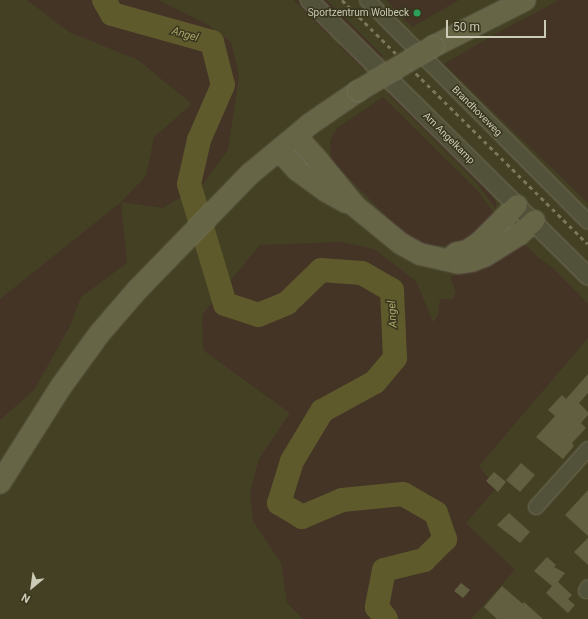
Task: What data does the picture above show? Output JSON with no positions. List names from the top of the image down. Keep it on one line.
{"streets":{"street":["Brandhoveweg","Am Angelkamp"]},"water":["Angel"],"places":["Sportzentrum Wolbeck"],"scale_bar":"50 m","north":"bottom left"}
